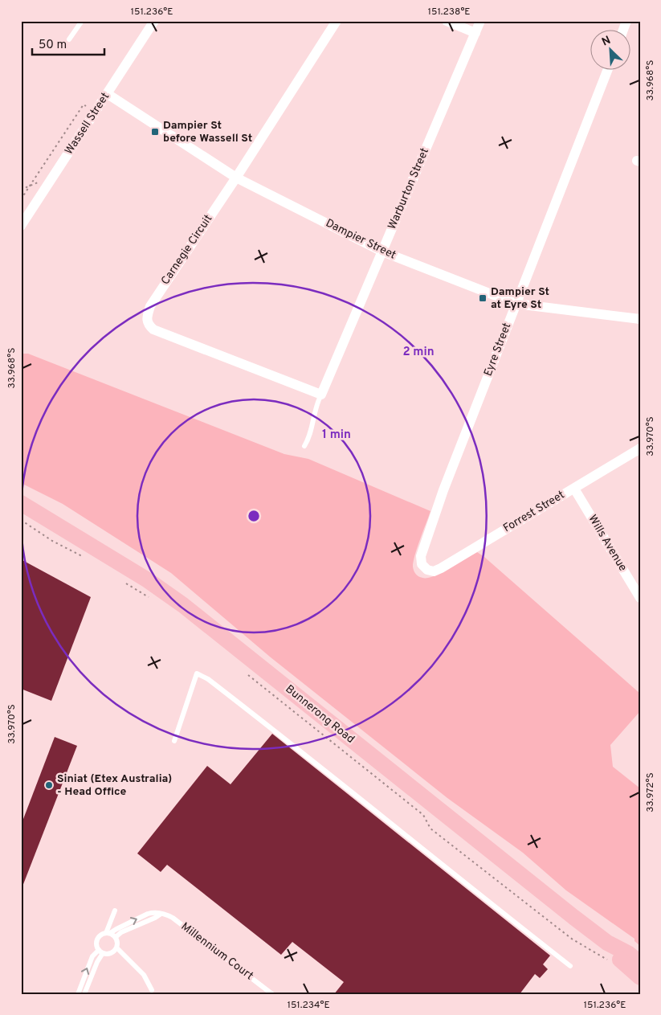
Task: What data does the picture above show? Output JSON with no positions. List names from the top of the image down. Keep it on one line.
{"streets":{"main road":["Bunnerong Road"],"street":["Wassell Street","Warburton Street","Dampier Street","Carnegie Circuit","Eyre Street","Forrest Street","Wills Avenue"],"lane":["Millennium Court"]},"crossings":[["Wassell Street","Dampier Street"],["Warburton Street","Dampier Street"],["Warburton Street","Carnegie Circuit"],["Dampier Street","Carnegie Circuit"],["Dampier Street","Eyre Street"],["Eyre Street","Forrest Street"],["Forrest Street","Wills Avenue"]],"places":{"transit":["Dampier St before Wassell St","Dampier St at Eyre St"],"other":["Siniat (Etex Australia) - Head Office"]},"scale_bar":"50 m","north":"top left","coordinates":["151.236°E","151.238°E","33.968°S","33.970°S","33.972°S","151.234°E"],"rings":["2 min","1 min"]}
